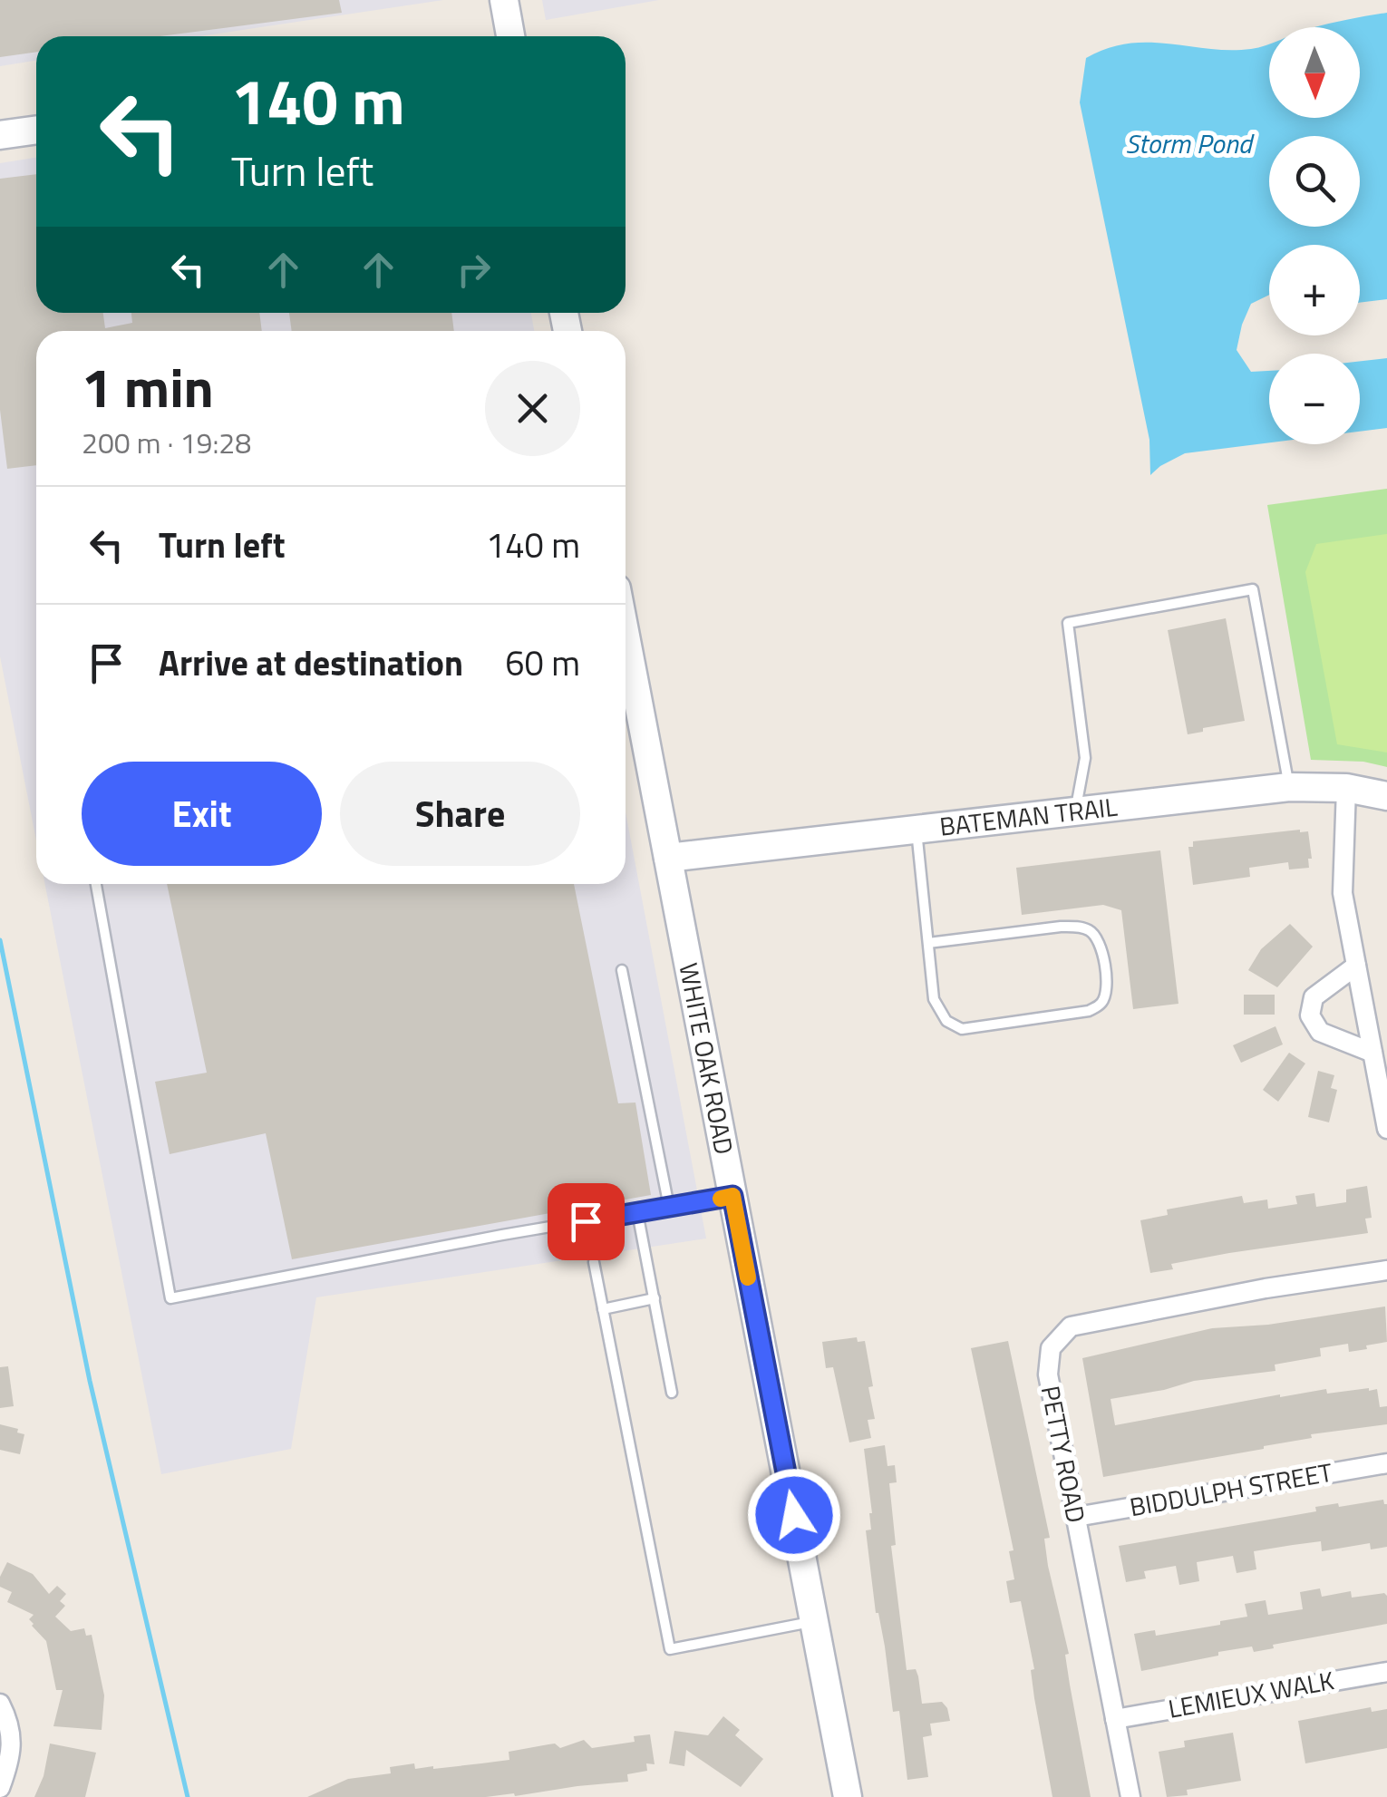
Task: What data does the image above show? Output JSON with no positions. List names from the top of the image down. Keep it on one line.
{"streets":{"street":["BATEMAN TRAIL","WHITE OAK ROAD","PETTY ROAD","BIDDULPH STREET","LEMIEUX WALK"]},"crossings":[["BATEMAN TRAIL","WHITE OAK ROAD"],["PETTY ROAD","BIDDULPH STREET"],["PETTY ROAD","LEMIEUX WALK"]],"water":["Storm Pond"],"north":"bottom","page":{"map_buttons":["+","−"],"turn":["140 m","Turn left"],"heading":["1 min","200 m · 19:28"],"list":[{"name":"Turn left","value":"140 m"},{"name":"Arrive at destination","value":"60 m"}],"buttons":["Exit","Share"]}}
